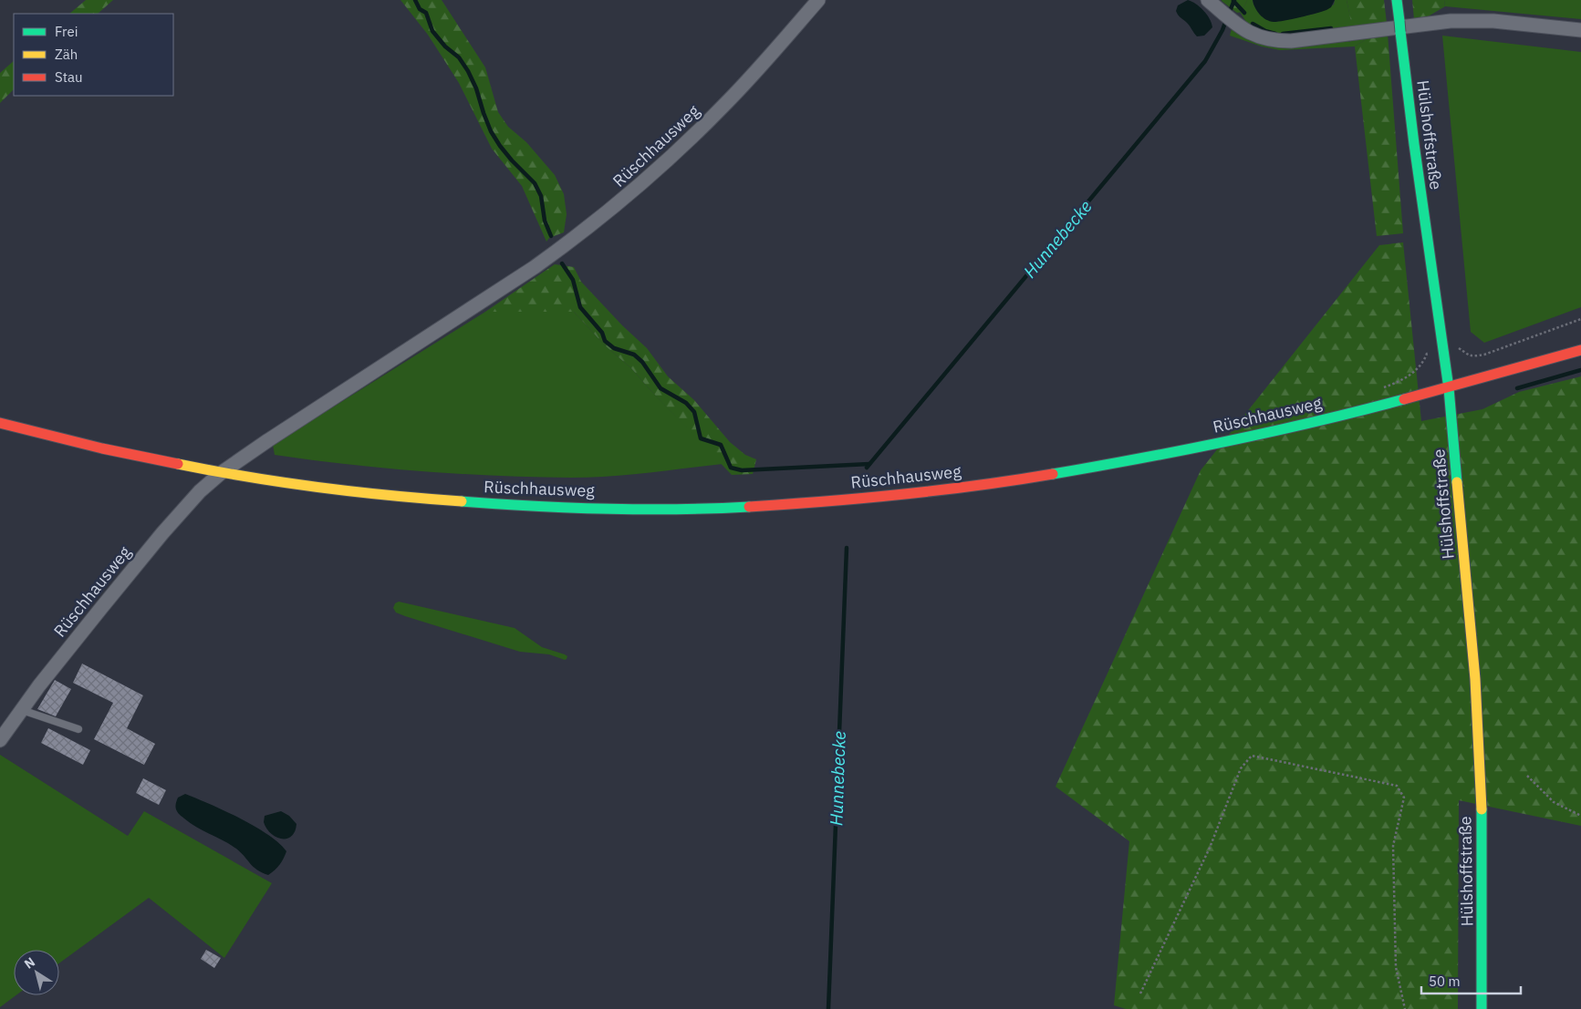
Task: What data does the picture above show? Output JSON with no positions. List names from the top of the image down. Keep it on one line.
{"streets":{"main road":["Hülshoffstraße","Rüschhausweg"]},"crossings":[["Hülshoffstraße","Rüschhausweg"]],"water":["Hunnebecke"],"legend":["Frei","Zäh","Stau"],"scale_bar":"50 m","north":"top left"}
